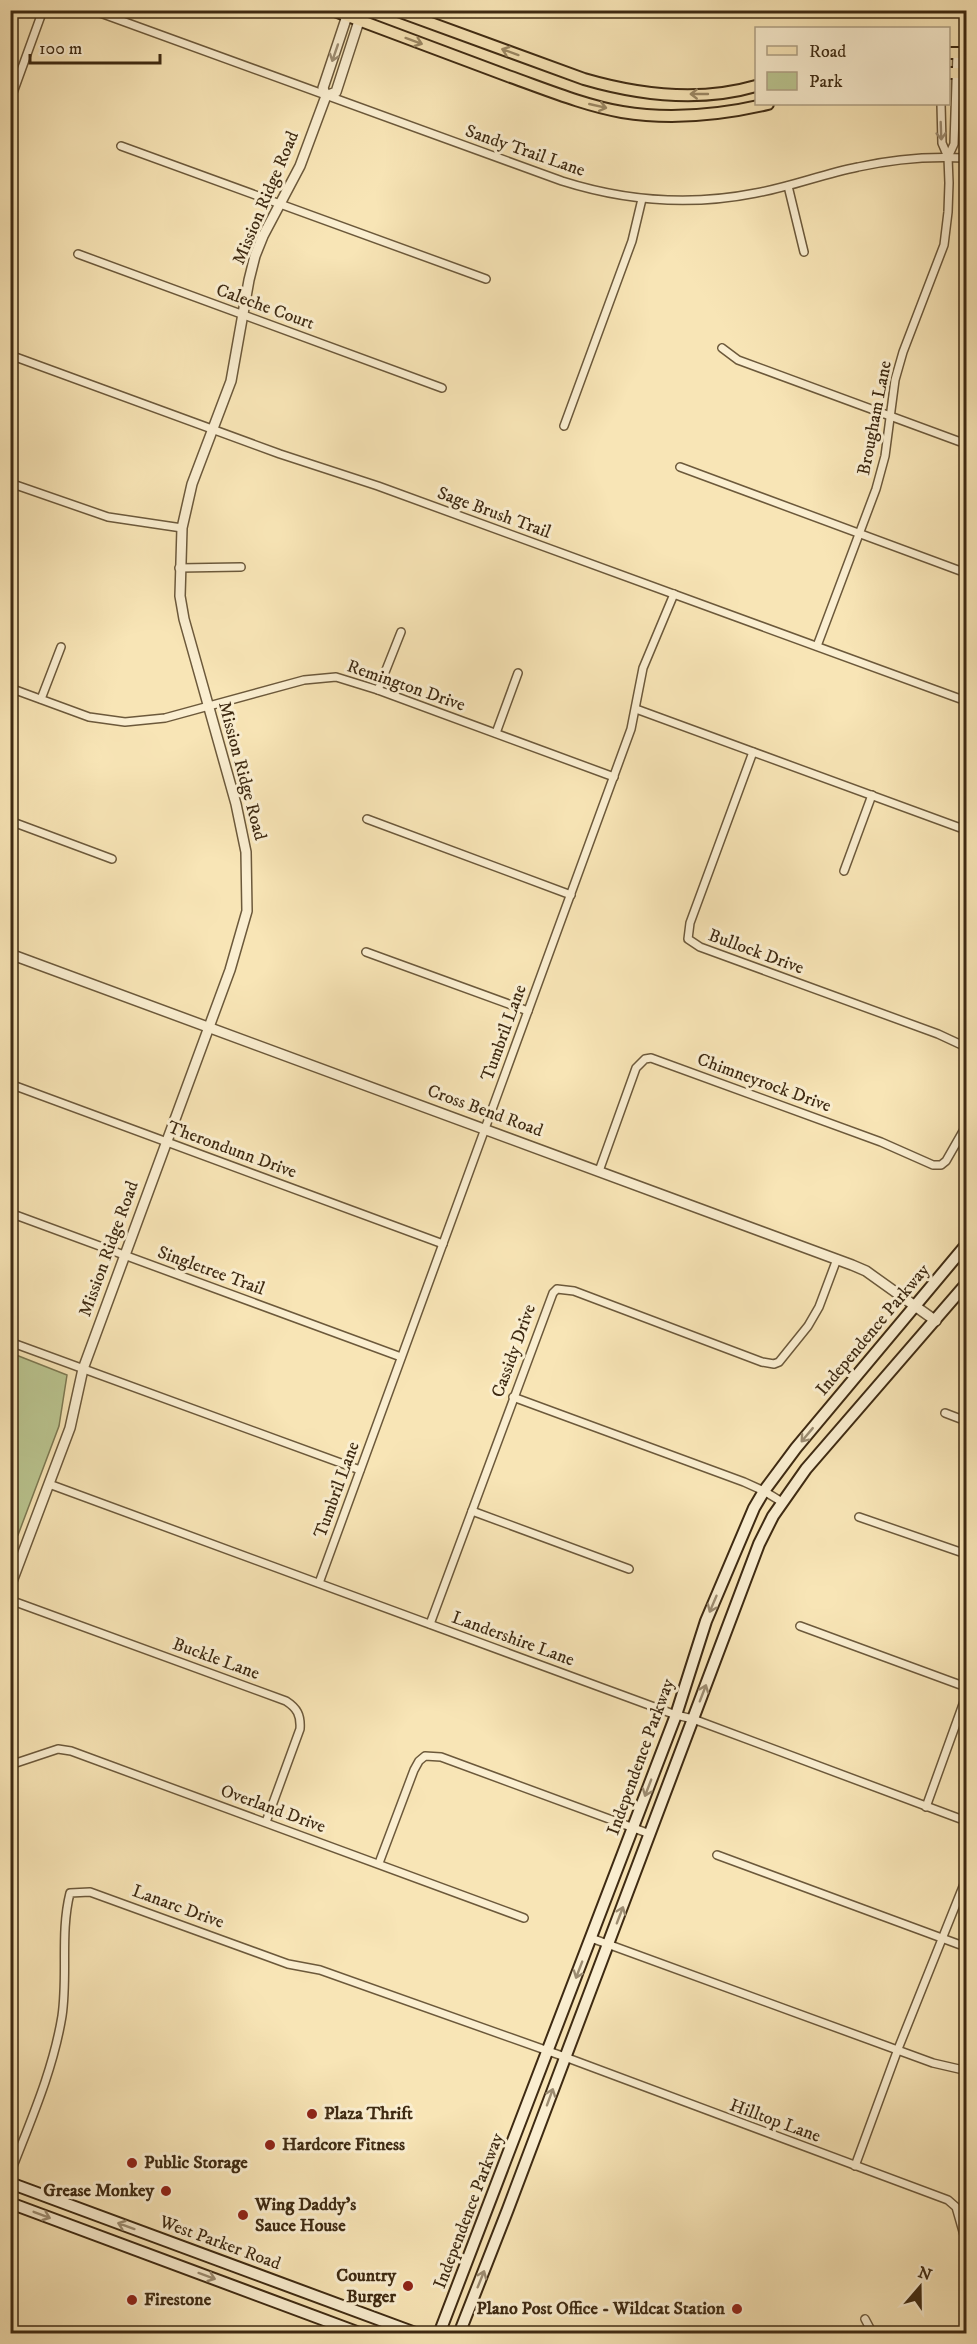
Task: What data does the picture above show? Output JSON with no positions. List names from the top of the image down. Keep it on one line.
{"streets":{"main road":["Independence Parkway","West Parker Road"],"street":["Sandy Trail Lane","Mission Ridge Road","Caleche Court","Brougham Lane","Sage Brush Trail","Remington Drive","Bullock Drive","Tumbril Lane","Chimneyrock Drive","Cross Bend Road","Therondunn Drive","Singletree Trail","Cassidy Drive","Landershire Lane","Buckle Lane","Overland Drive","Lanarc Drive","Hilltop Lane"]},"crossings":[["Sandy Trail Lane","Mission Ridge Road"],["Sandy Trail Lane","Brougham Lane"],["Mission Ridge Road","Caleche Court"],["Mission Ridge Road","Sage Brush Trail"],["Mission Ridge Road","Remington Drive"],["Mission Ridge Road","Cross Bend Road"],["Mission Ridge Road","Therondunn Drive"],["Mission Ridge Road","Singletree Trail"],["Mission Ridge Road","Landershire Lane"],["Brougham Lane","Sage Brush Trail"],["Sage Brush Trail","Tumbril Lane"],["Remington Drive","Tumbril Lane"],["Tumbril Lane","Cross Bend Road"],["Tumbril Lane","Therondunn Drive"],["Tumbril Lane","Singletree Trail"],["Tumbril Lane","Landershire Lane"],["Chimneyrock Drive","Cross Bend Road"],["Cross Bend Road","Independence Parkway"],["Cross Bend Road","Cassidy Drive"],["Independence Parkway","Landershire Lane"],["Independence Parkway","Lanarc Drive"],["Independence Parkway","Hilltop Lane"],["Cassidy Drive","Landershire Lane"],["Buckle Lane","Overland Drive"],["Lanarc Drive","Hilltop Lane"]],"places":["Plaza Thrift","Hardcore Fitness","Public Storage","Grease Monkey","Wing Daddy's Sauce House","Country Burger","Firestone","Plano Post Office - Wildcat Station"],"legend":["Road","Park"],"scale_bar":"100 m","north":"top"}
